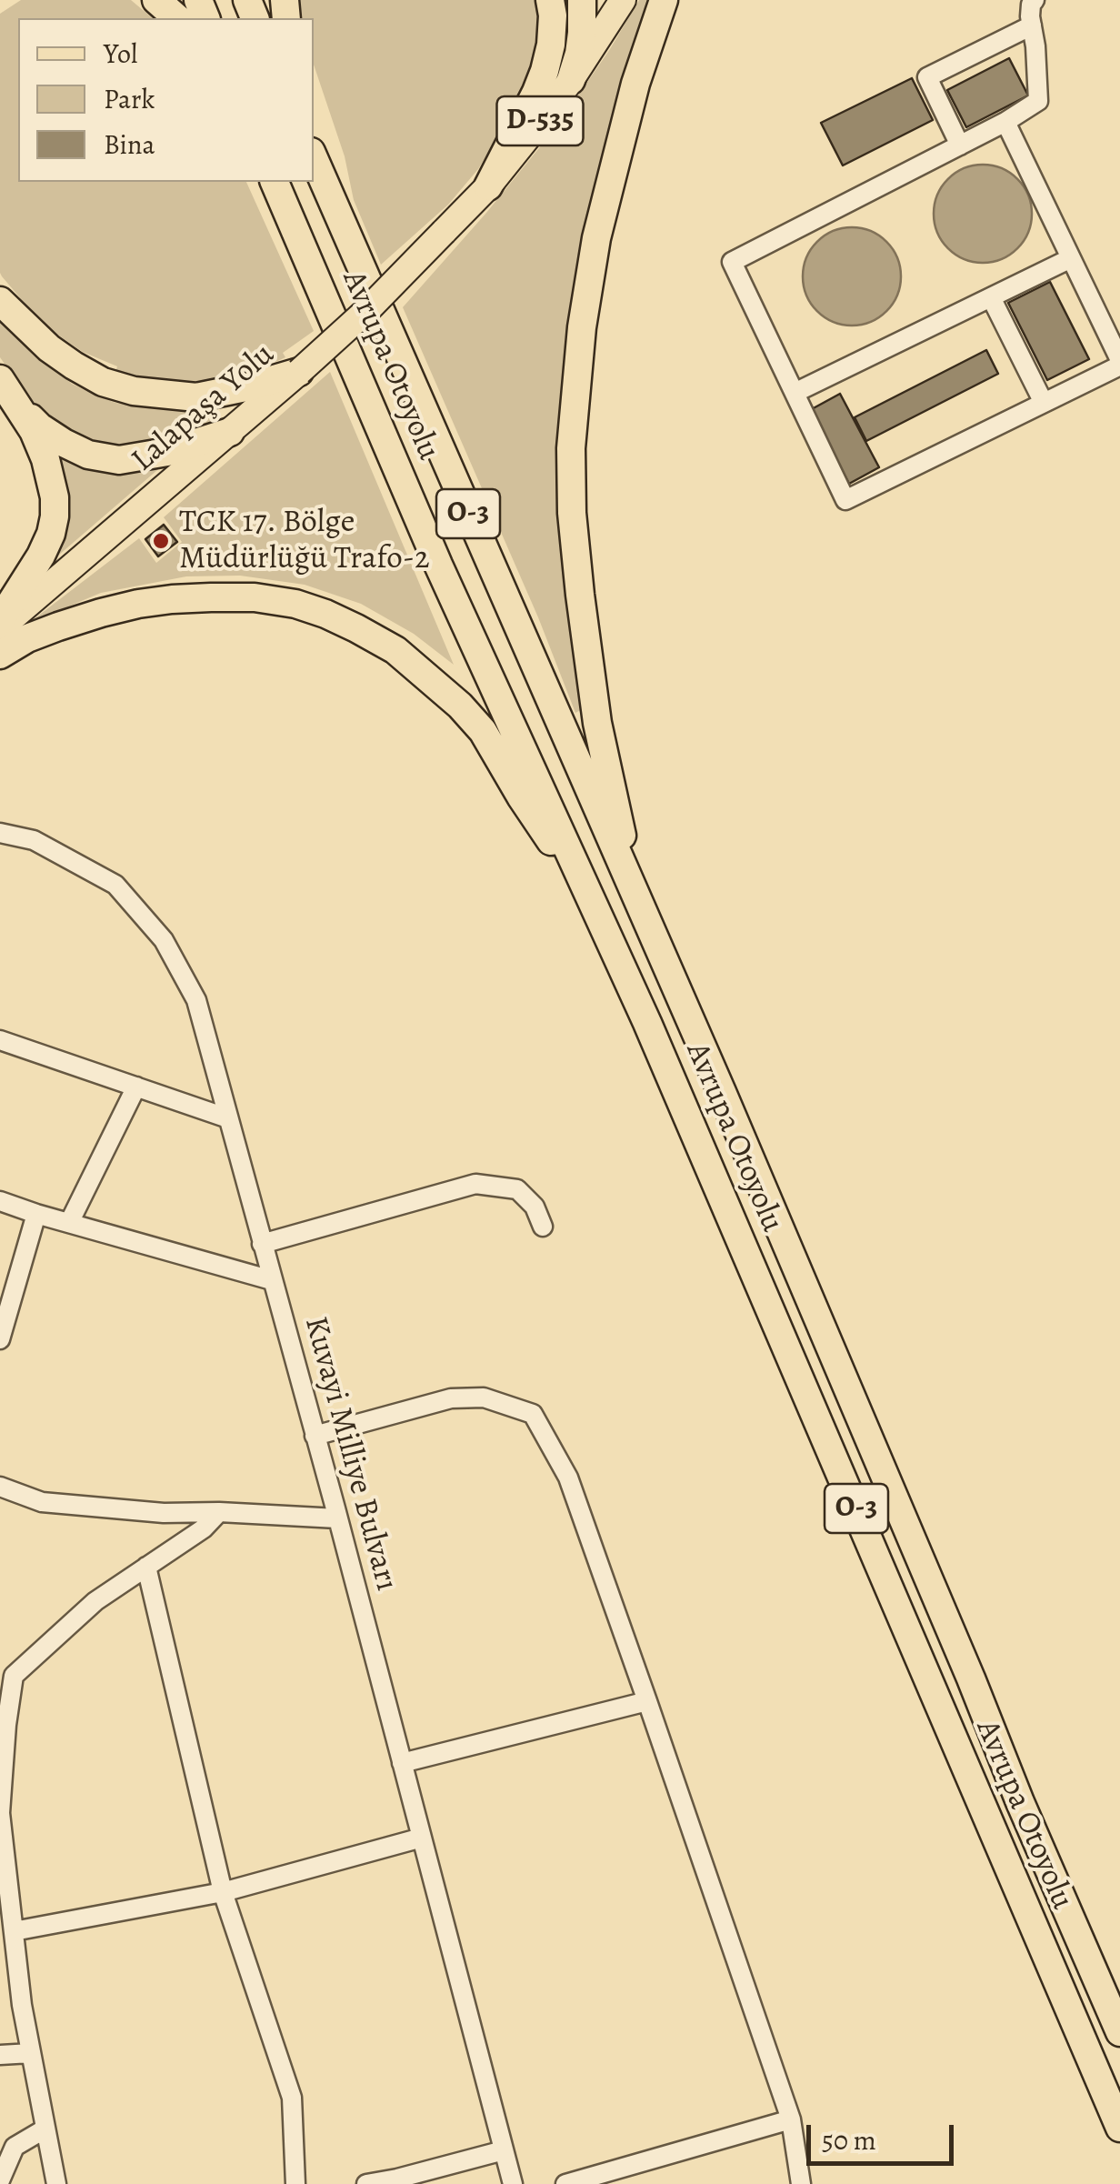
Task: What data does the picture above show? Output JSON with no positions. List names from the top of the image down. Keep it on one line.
{"streets":{"highway":["Avrupa Otoyolu","O-3"],"main road":["D-535","Lalapaşa Yolu"],"street":["Kuvayi Milliye Bulvarı"]},"crossings":[["D-535","Lalapaşa Yolu"]],"places":["TCK 17. Bölge Müdürlüğü Trafo-2"],"legend":["Yol","Park","Bina"],"scale_bar":"50 m"}
